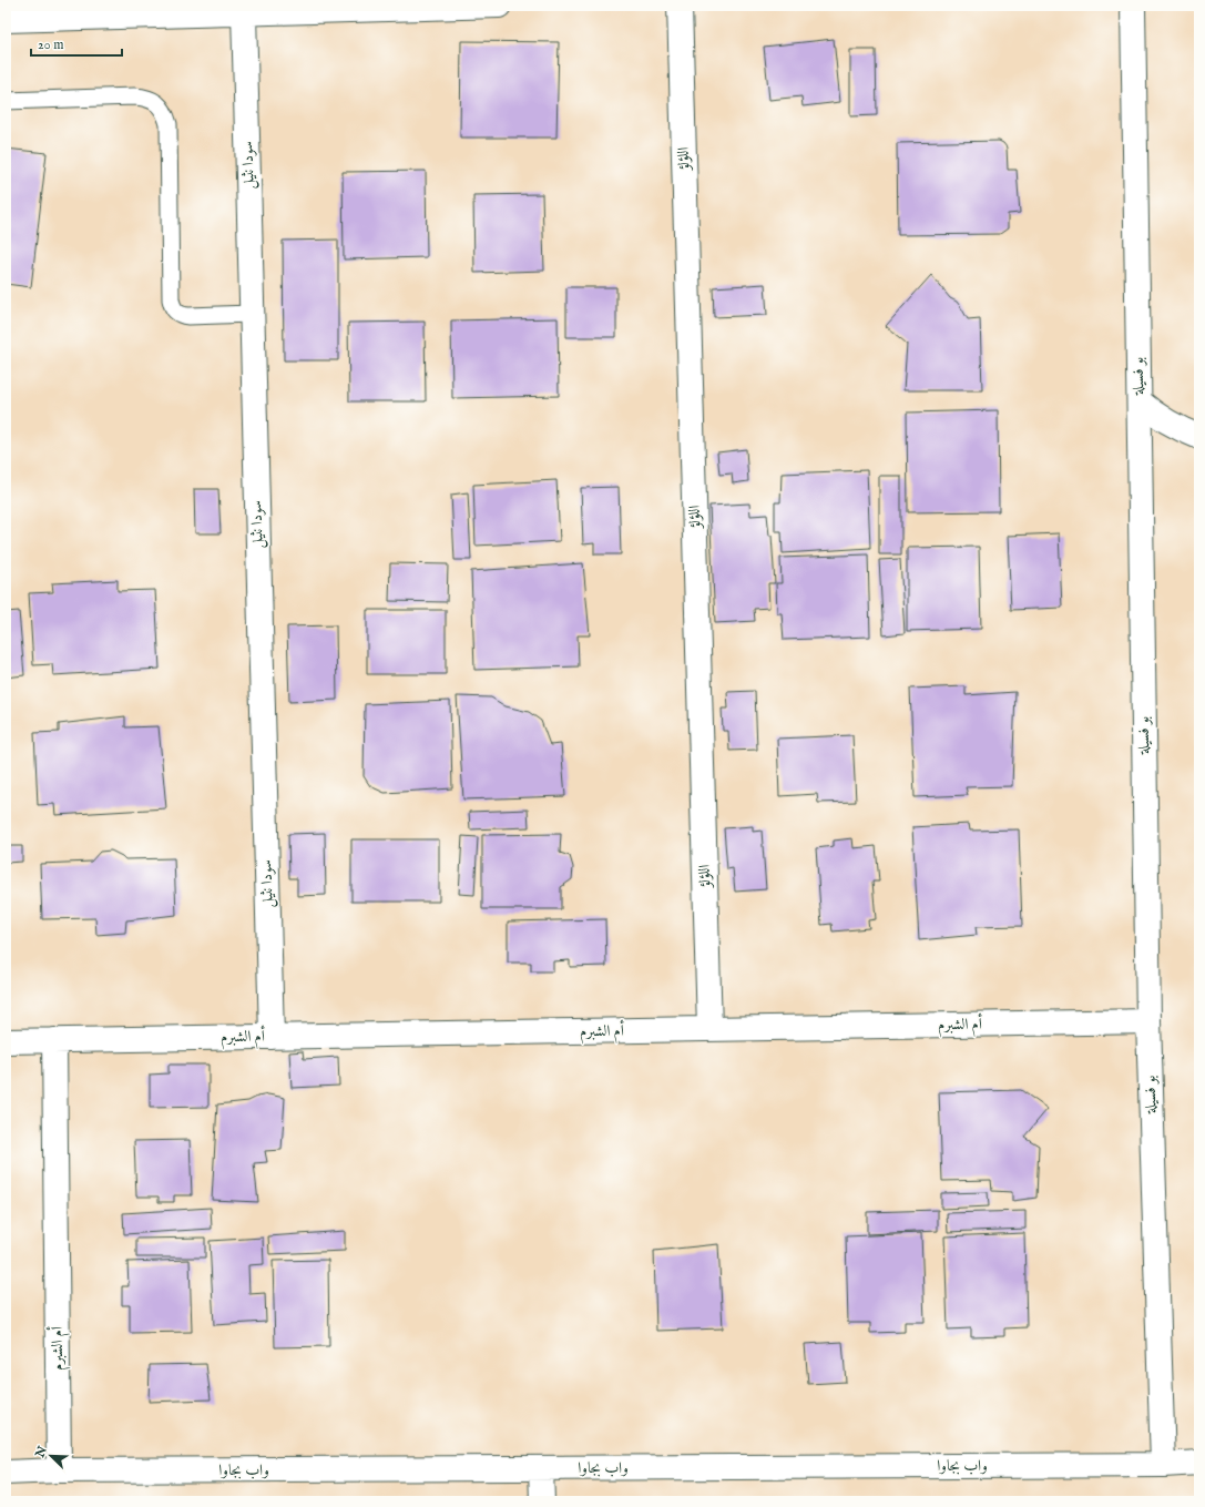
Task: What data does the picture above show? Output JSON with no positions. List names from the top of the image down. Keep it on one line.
{"streets":{"street":["اللؤلؤ","سودا نثيل","بو فسيلة","أم الشبرم","واب بجاوا"]},"crossings":[["اللؤلؤ","أم الشبرم"],["سودا نثيل","أم الشبرم"],["بو فسيلة","أم الشبرم"],["بو فسيلة","واب بجاوا"],["أم الشبرم","واب بجاوا"]],"scale_bar":"20 m","north":"top left"}
